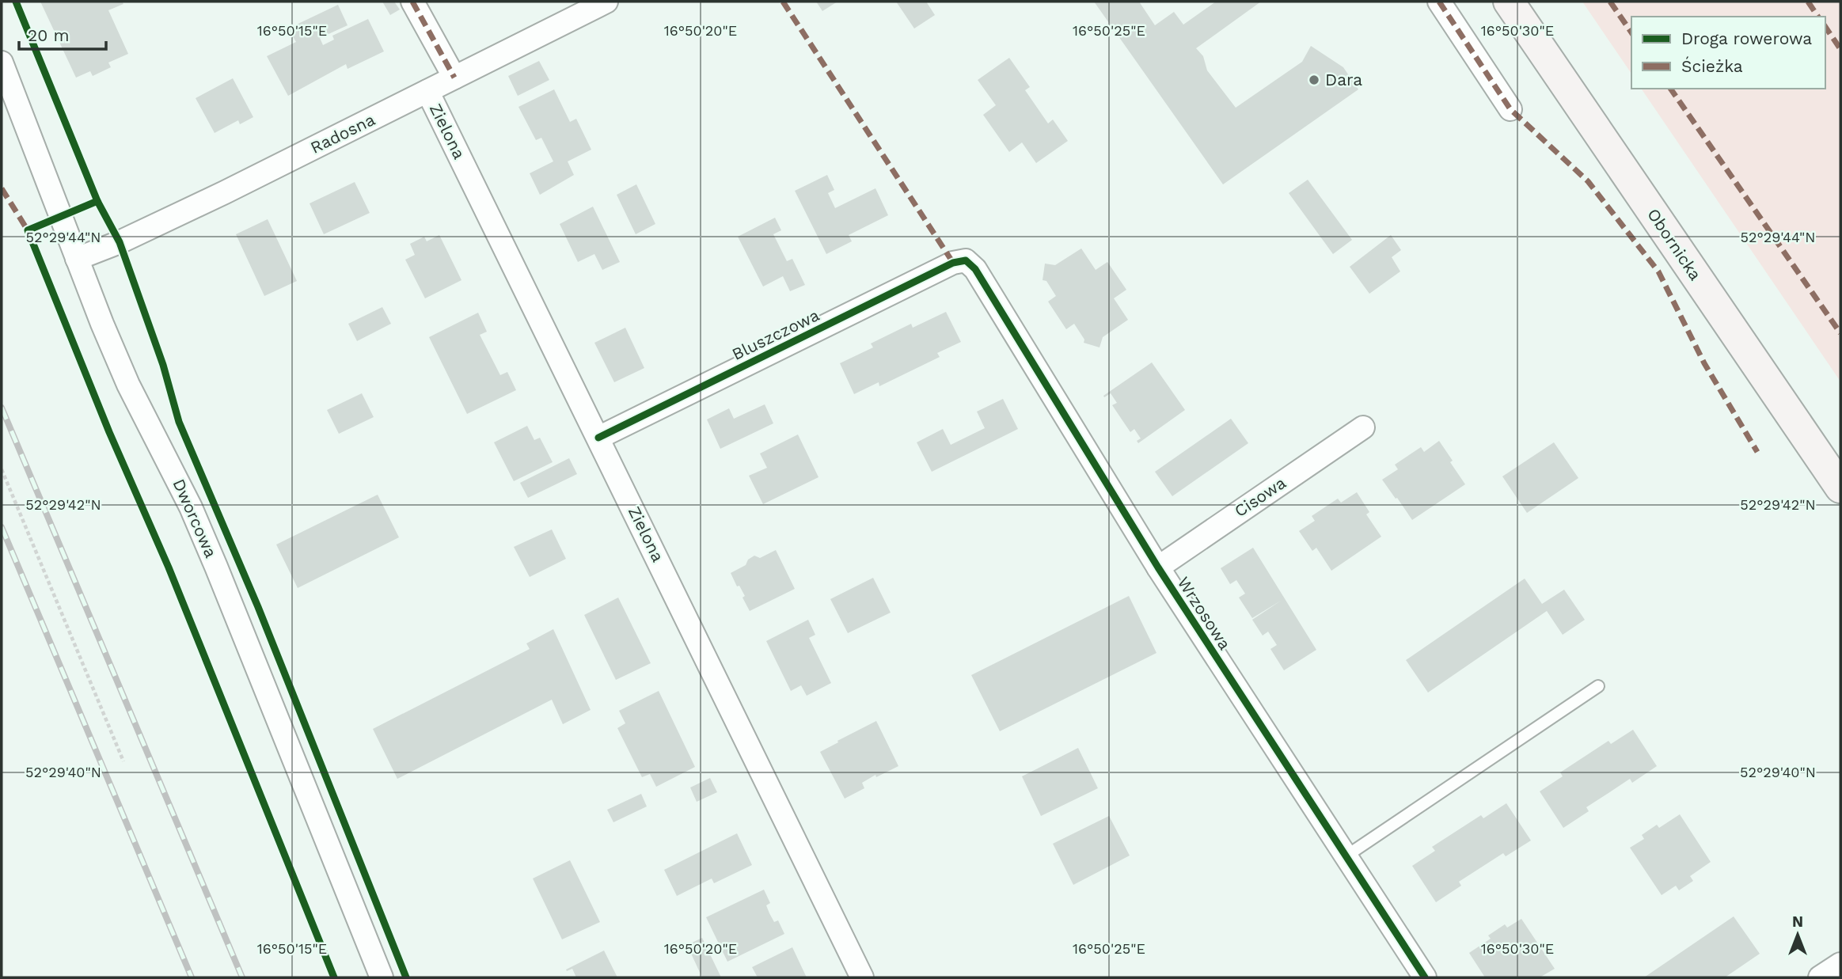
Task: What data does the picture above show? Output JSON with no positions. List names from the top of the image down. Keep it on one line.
{"streets":{"main road":["Obornicka"],"street":["Zielona","Radosna","Bluszczowa","Cisowa","Dworcowa","Wrzosowa"]},"crossings":[["Zielona","Radosna"],["Zielona","Bluszczowa"],["Radosna","Dworcowa"],["Bluszczowa","Wrzosowa"],["Cisowa","Wrzosowa"]],"places":["Dara"],"legend":["Droga rowerowa","Ścieżka"],"scale_bar":"20 m","north":"top","coordinates":["16°50'15\"E","16°50'20\"E","16°50'25\"E","16°50'30\"E","52°29'44\"N","52°29'42\"N","52°29'40\"N"]}
